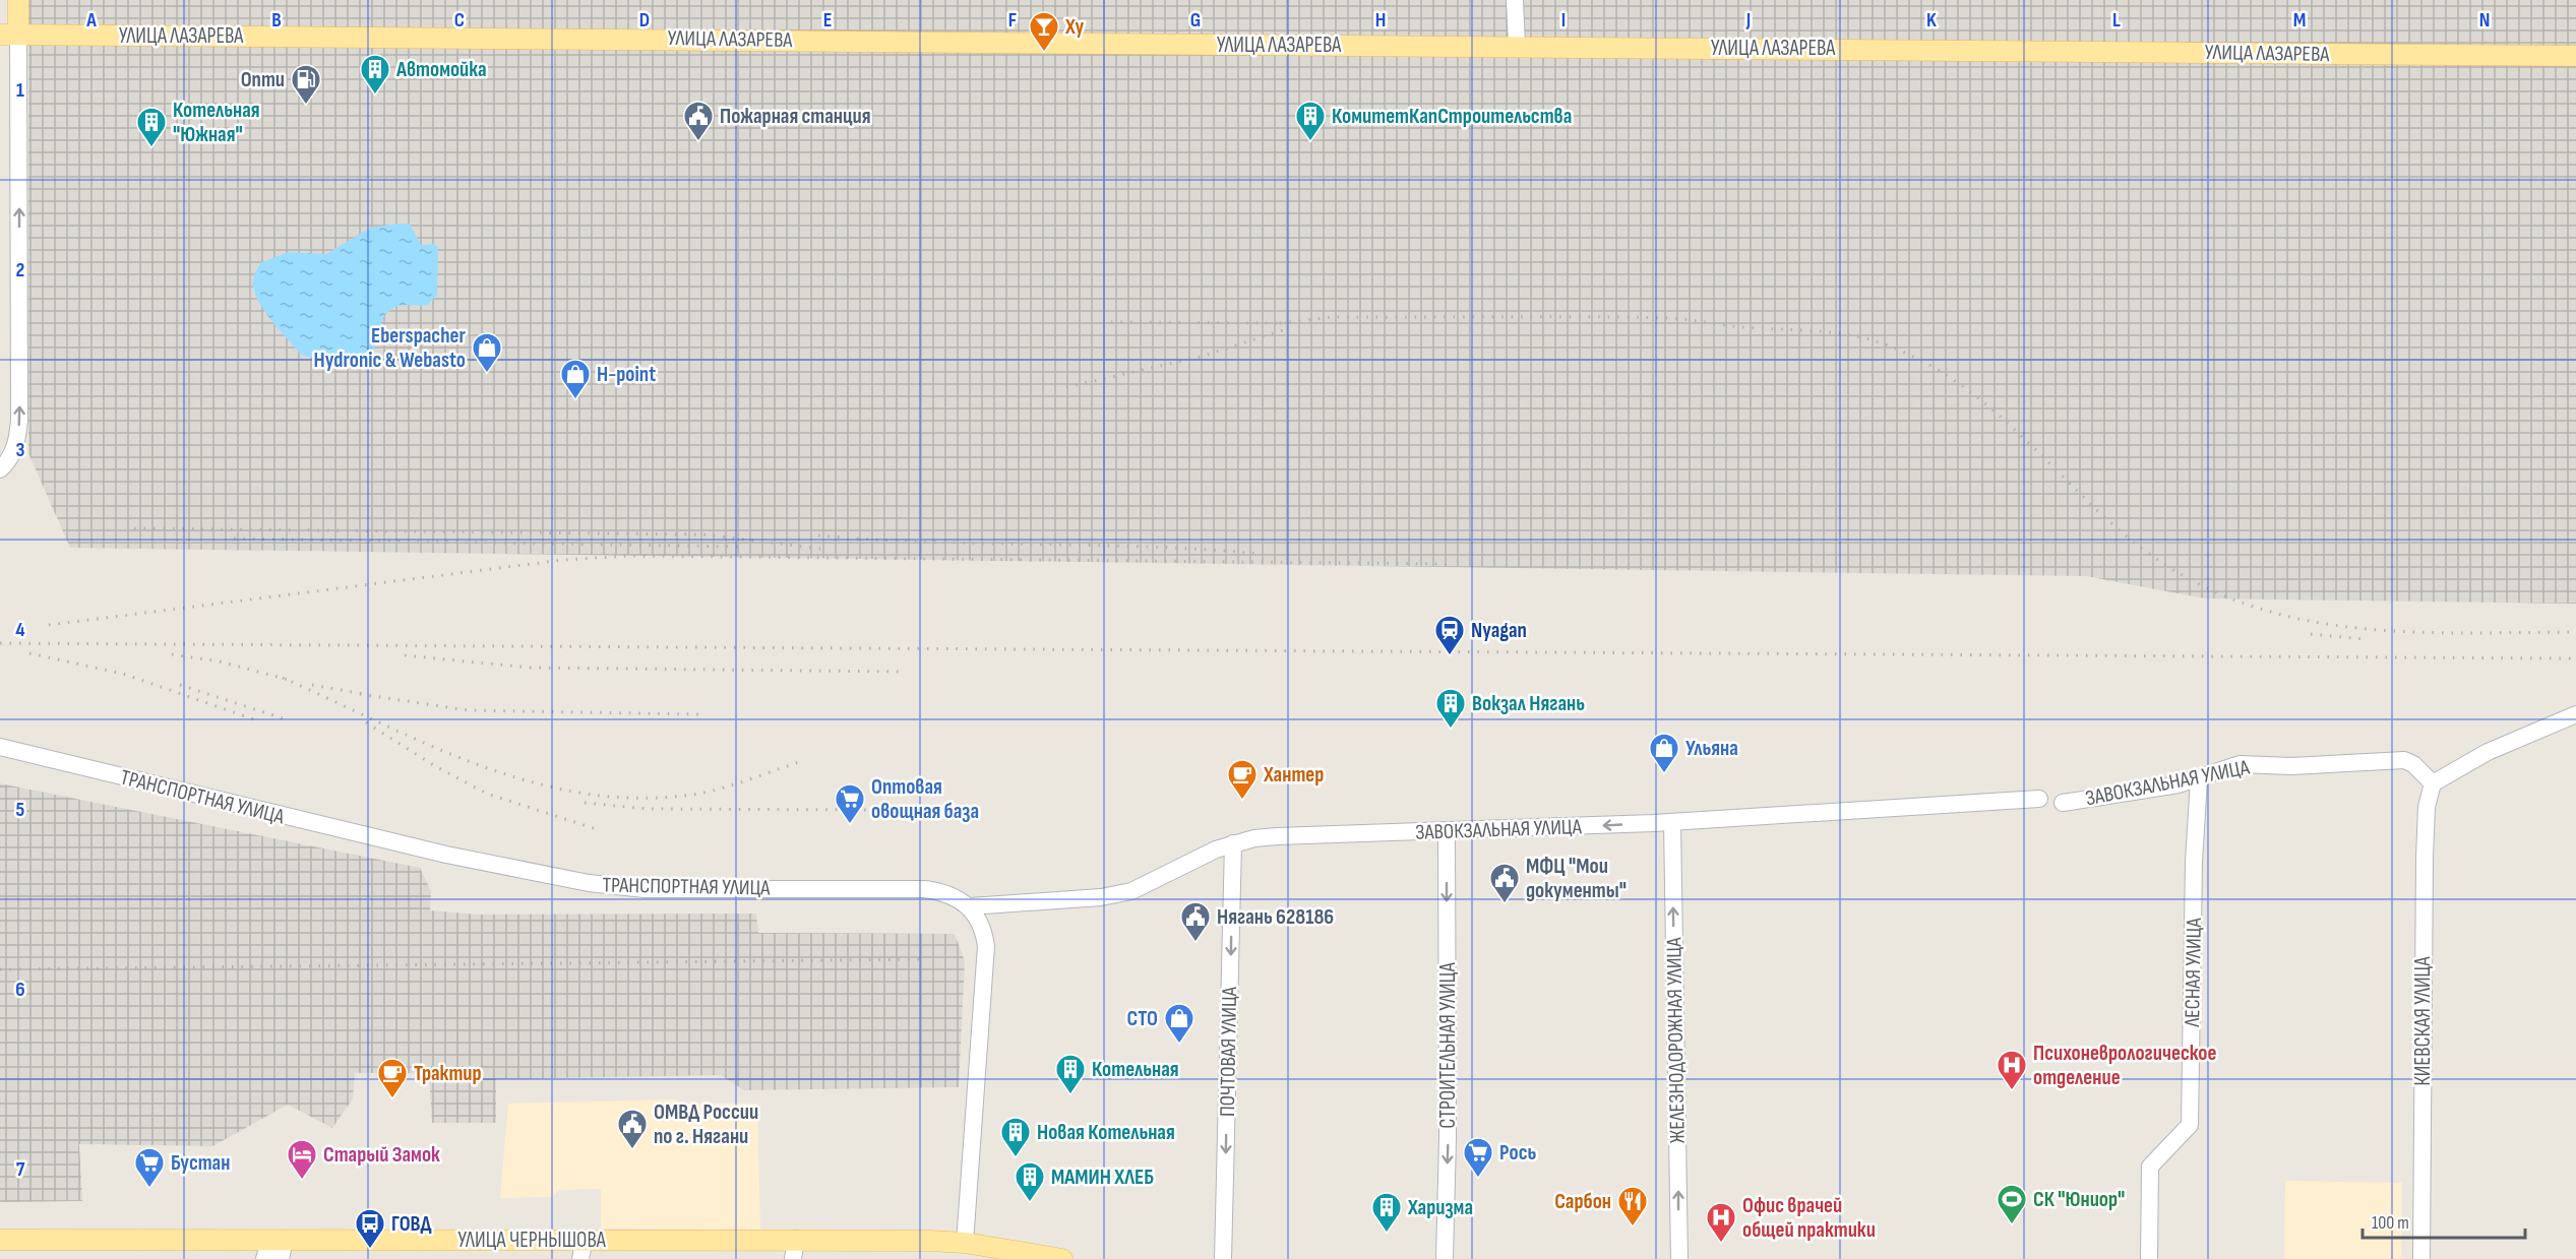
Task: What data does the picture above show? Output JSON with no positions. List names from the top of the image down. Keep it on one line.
{"streets":{"main road":["УЛИЦА ЛАЗАРЕВА","УЛИЦА ЧЕРНЫШОВА"],"street":["ЗАВОКЗАЛЬНАЯ УЛИЦА","ТРАНСПОРТНАЯ УЛИЦА","ЛЕСНАЯ УЛИЦА","КИЕВСКАЯ УЛИЦА","ЖЕЛЕЗНОДОРОЖНАЯ УЛИЦА","СТРОИТЕЛЬНАЯ УЛИЦА","ПОЧТОВАЯ УЛИЦА"]},"crossings":[["ЗАВОКЗАЛЬНАЯ УЛИЦА","ТРАНСПОРТНАЯ УЛИЦА"],["ЗАВОКЗАЛЬНАЯ УЛИЦА","ЛЕСНАЯ УЛИЦА"],["ЗАВОКЗАЛЬНАЯ УЛИЦА","КИЕВСКАЯ УЛИЦА"],["ЗАВОКЗАЛЬНАЯ УЛИЦА","ЖЕЛЕЗНОДОРОЖНАЯ УЛИЦА"],["ЗАВОКЗАЛЬНАЯ УЛИЦА","СТРОИТЕЛЬНАЯ УЛИЦА"],["ЗАВОКЗАЛЬНАЯ УЛИЦА","ПОЧТОВАЯ УЛИЦА"]],"one_way":["ЖЕЛЕЗНОДОРОЖНАЯ УЛИЦА","СТРОИТЕЛЬНАЯ УЛИЦА","ПОЧТОВАЯ УЛИЦА"],"places":{"bar":["Xy"],"building":["Автомойка","КомитетКапСтроительства","Котельная \"Южная\"","Вокзал Нягань","Котельная","Новая Котельная","МАМИН ХЛЕБ","Харизма"],"fuel station":["Опти"],"public building":["Пожарная станция","МФЦ \"Мои документы\"","Нягань 628186","ОМВД России по г. Нягани"],"shop":["Eberspacher Hydronic & Webasto","H-point","Ульяна","СТО"],"station":["Nyagan"],"cafe":["Хантер","Трактир"],"supermarket":["Оптовая овощная база","Рось","Бустан"],"hospital":["Психоневрологическое отделение","Офис врачей общей практики"],"hotel":["Старый Замок"],"sports":["СК \"Юниор\""],"restaurant":["Сарбон"],"bus stop":["ГОВД"]},"scale_bar":"100 m","grid":{"columns":["A","B","C","D","E","F","G","H","I","J","K","L","M","N"],"rows":["1","2","3","4","5","6","7"]}}
